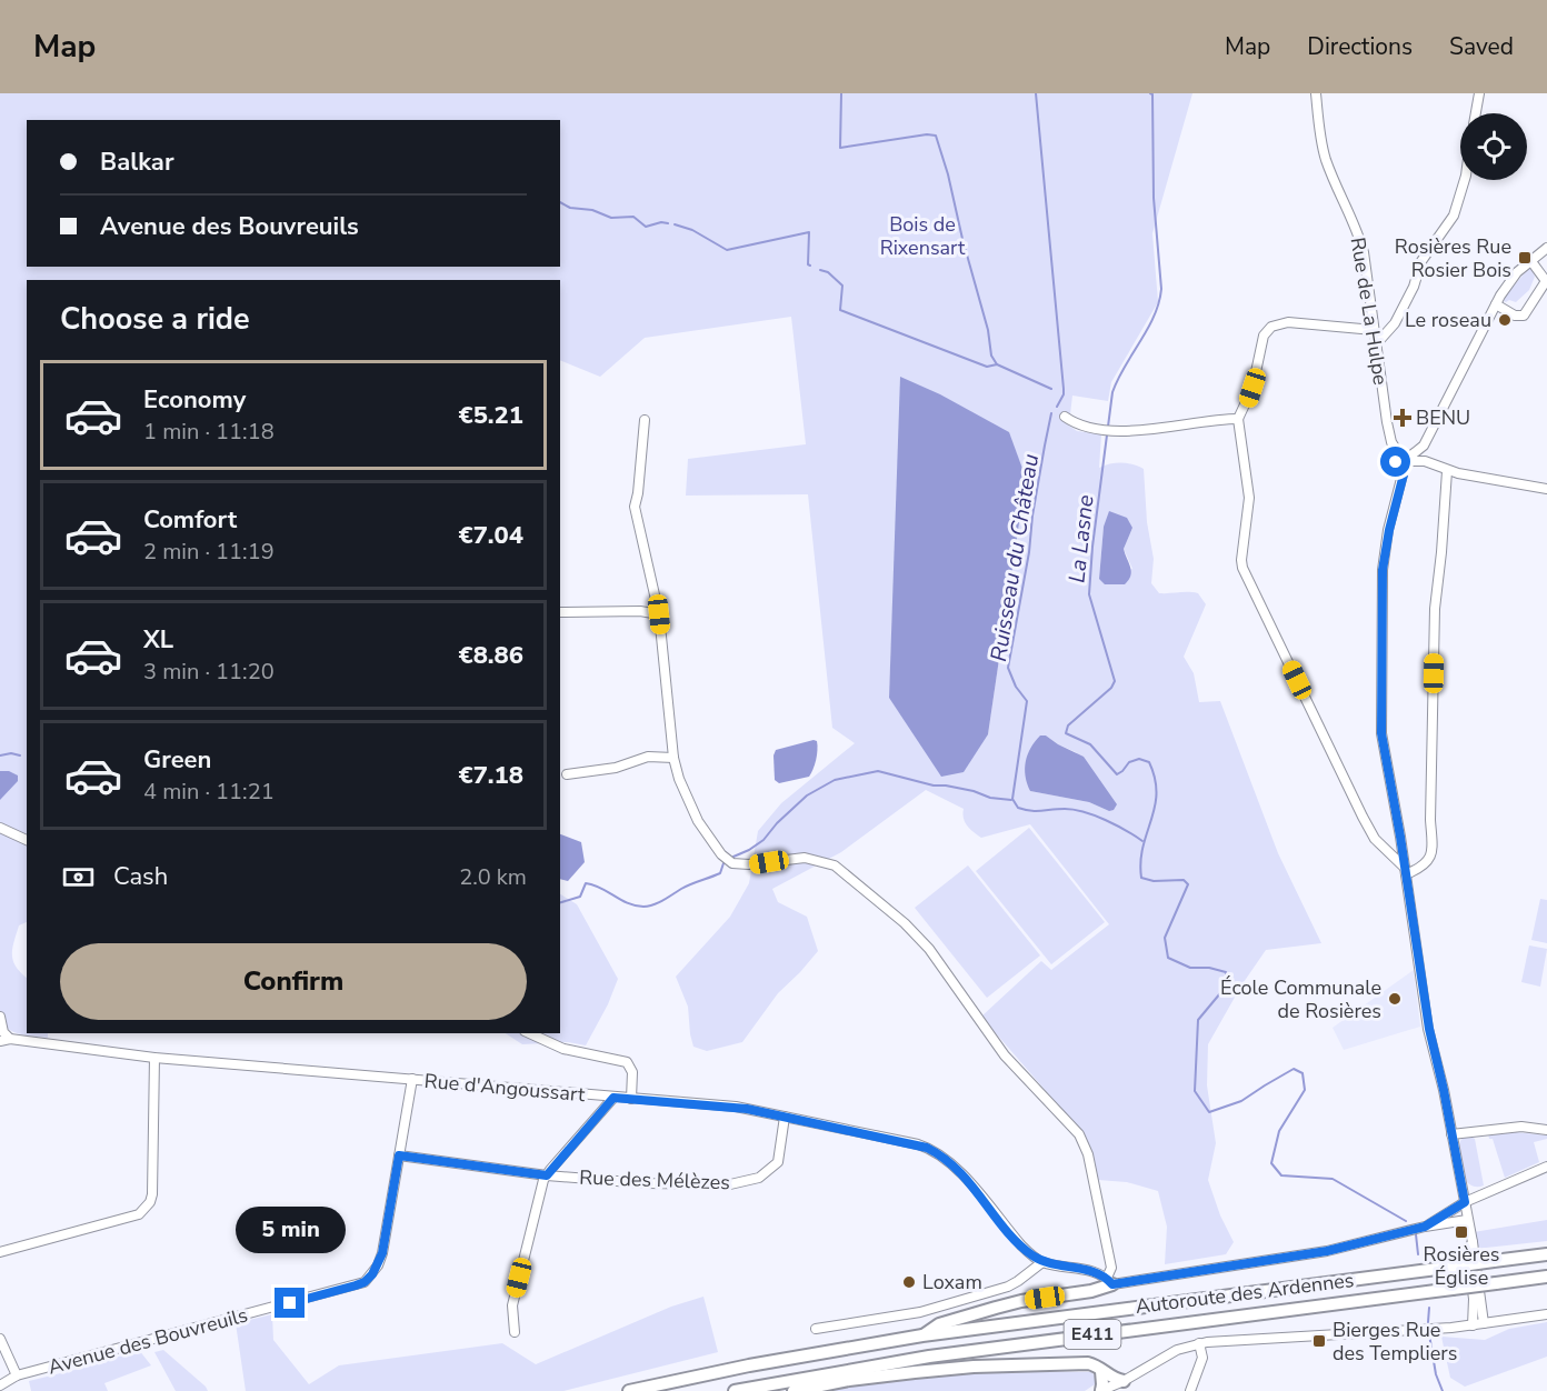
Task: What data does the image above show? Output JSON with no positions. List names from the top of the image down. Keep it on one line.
{"streets":{"highway":["Autoroute des Ardennes","E411"],"street":["Rue de La Hulpe","Rue d'Angoussart","Rue des Mélèzes","Avenue des Bouvreuils"]},"crossings":[["Rue d'Angoussart","Rue des Mélèzes"],["Rue d'Angoussart","Avenue des Bouvreuils"],["Rue des Mélèzes","Avenue des Bouvreuils"]],"water":["La Lasne","Ruisseau du Château"],"parks":["Bois de Rixensart"],"places":{"transit":["Rosières Rue Rosier Bois","Rosières Église","Bierges Rue des Templiers"],"other":["Le roseau","École Communale de Rosières","Loxam"],"health":["BENU"]},"page":{"header":"Map","nav":["Map","Directions","Saved"],"banner":["Balkar","Avenue des Bouvreuils"],"heading":"Choose a ride","list":[{"name":"Economy","note":"1 min · 11:18","value":"€5.21"},{"name":"Comfort","note":"2 min · 11:19","value":"€7.04"},{"name":"XL","note":"3 min · 11:20","value":"€8.86"},{"name":"Green","note":"4 min · 11:21","value":"€7.18"}],"pay":["Cash","2.0 km"],"buttons":"Confirm","bubble":"5 min"}}
